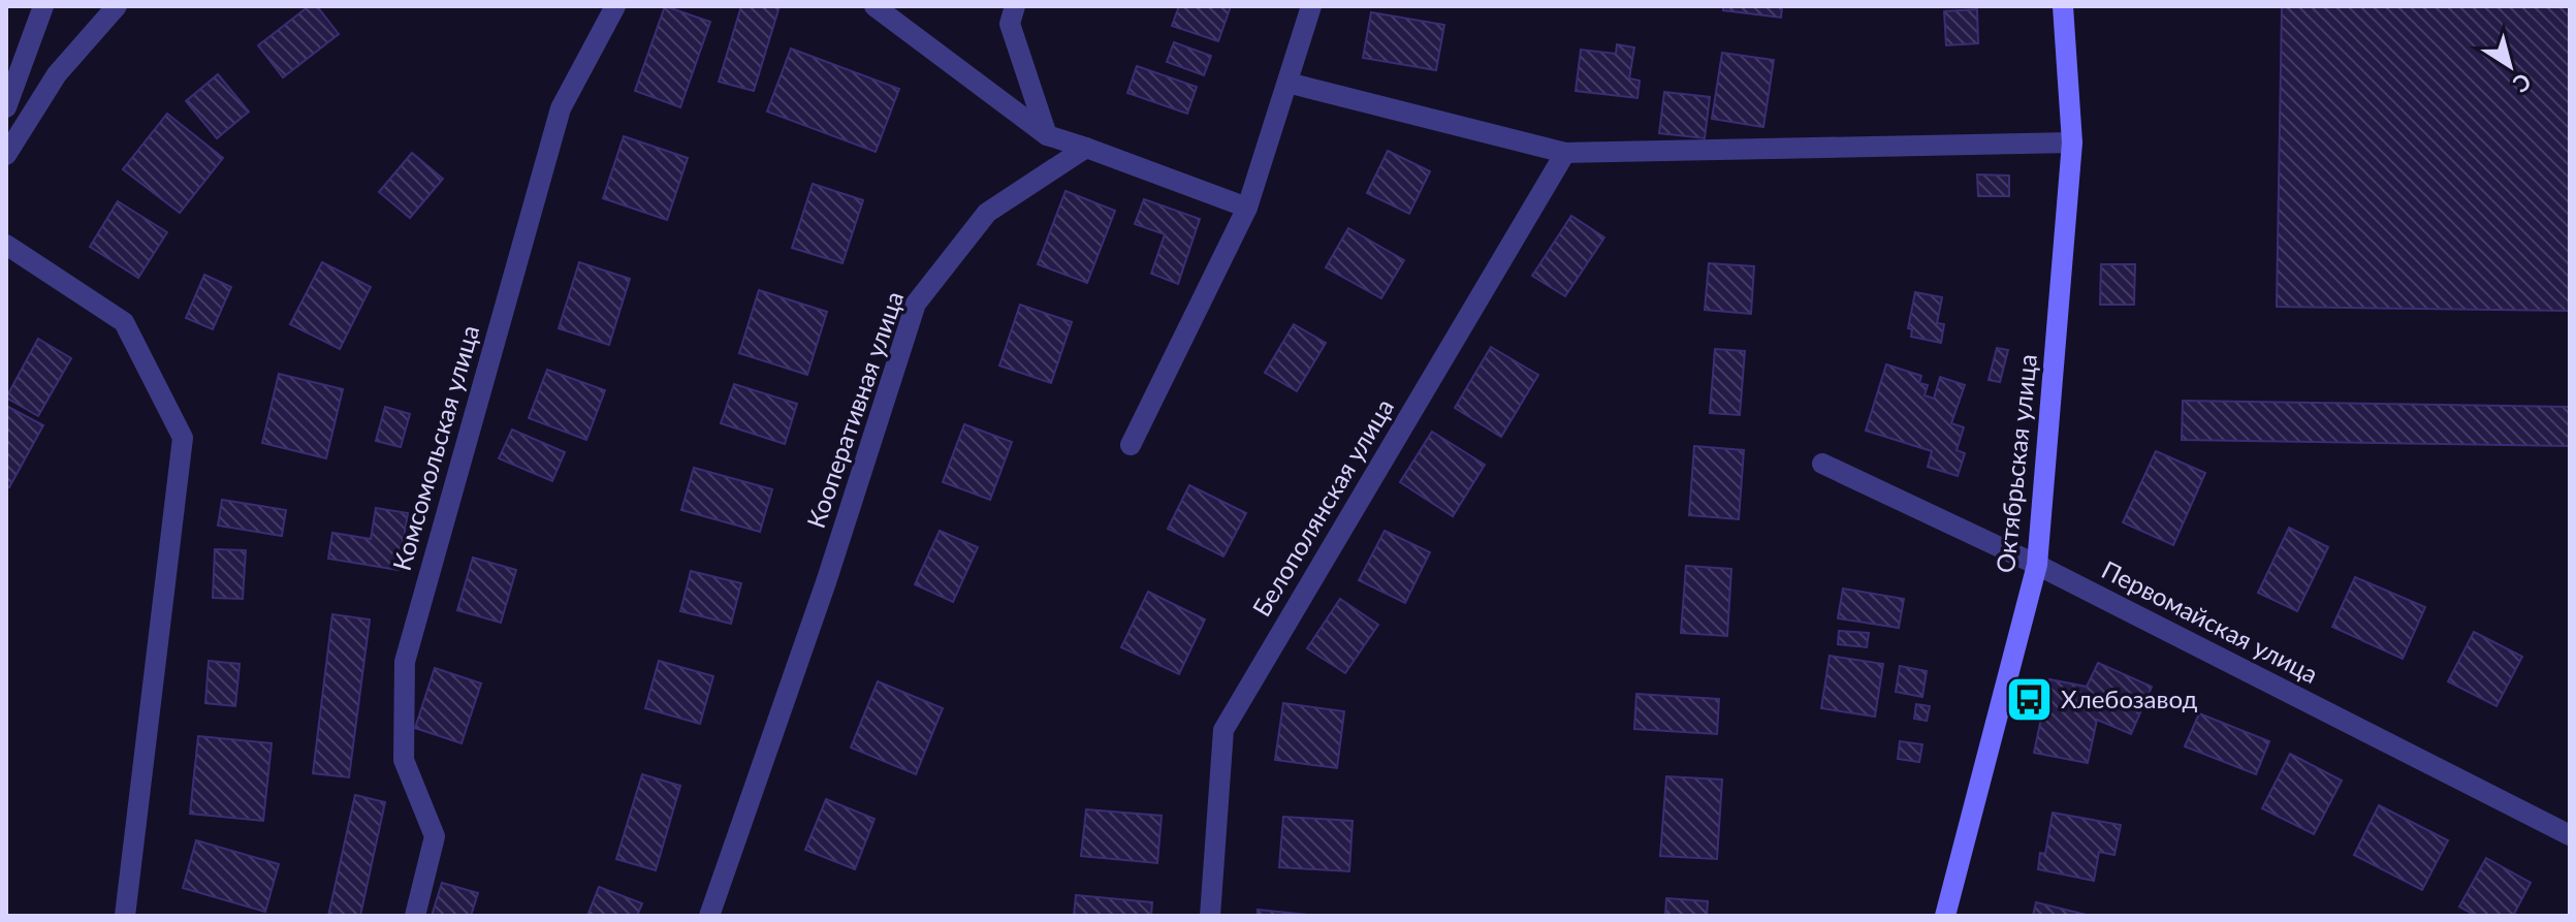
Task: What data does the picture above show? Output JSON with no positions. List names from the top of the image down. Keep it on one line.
{"streets":{"street":["Кооперативная улица","Комсомольская улица","Октябрьская улица","Белополянская улица","Первомайская улица"]},"crossings":[["Октябрьская улица","Первомайская улица"]],"places":{"bus stop":["Хлебозавод"]},"north":"bottom right"}
